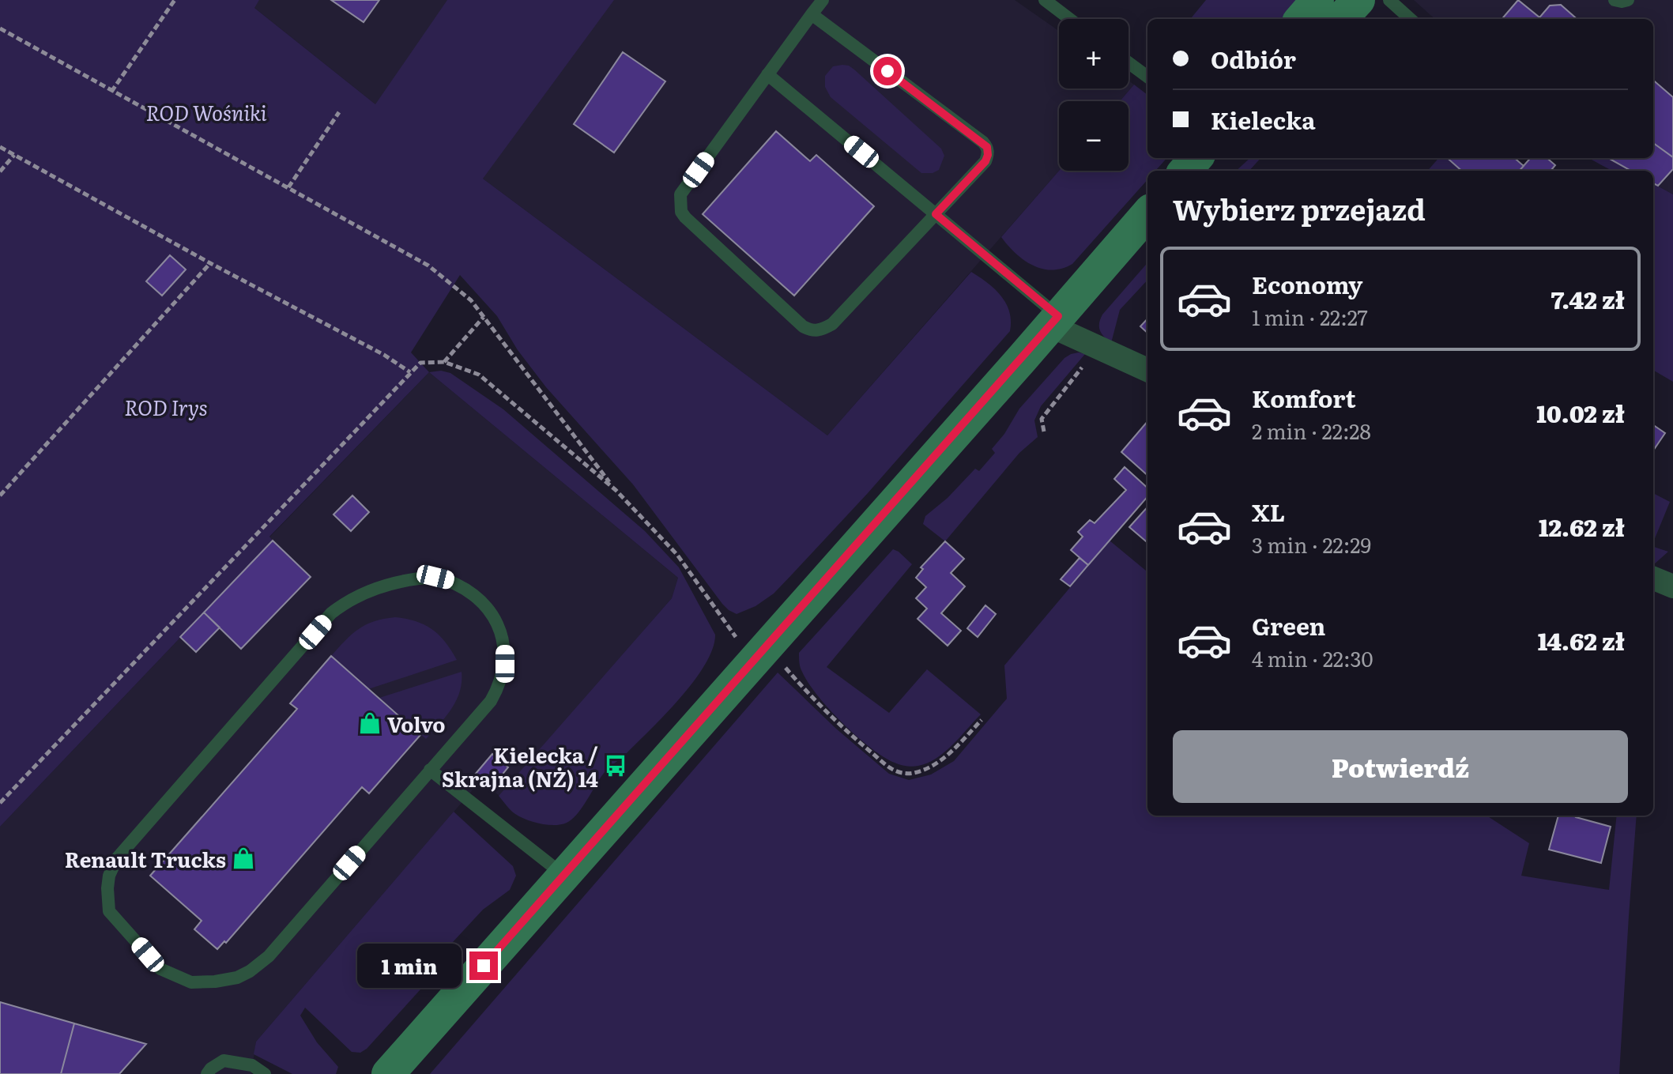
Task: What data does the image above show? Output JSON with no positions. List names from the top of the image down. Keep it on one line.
{"parks":["ROD Wośniki","ROD Irys"],"places":{"shop":["Volvo","Renault Trucks"],"bus stop":["Kielecka / Skrajna (NŻ) 14"]},"page":{"map_buttons":["+","−"],"banner":["Odbiór","Kielecka"],"heading":"Wybierz przejazd","list":[{"name":"Economy","note":"1 min · 22:27","value":"7.42 zł"},{"name":"Komfort","note":"2 min · 22:28","value":"10.02 zł"},{"name":"XL","note":"3 min · 22:29","value":"12.62 zł"},{"name":"Green","note":"4 min · 22:30","value":"14.62 zł"}],"buttons":"Potwierdź","bubble":"1 min"}}
